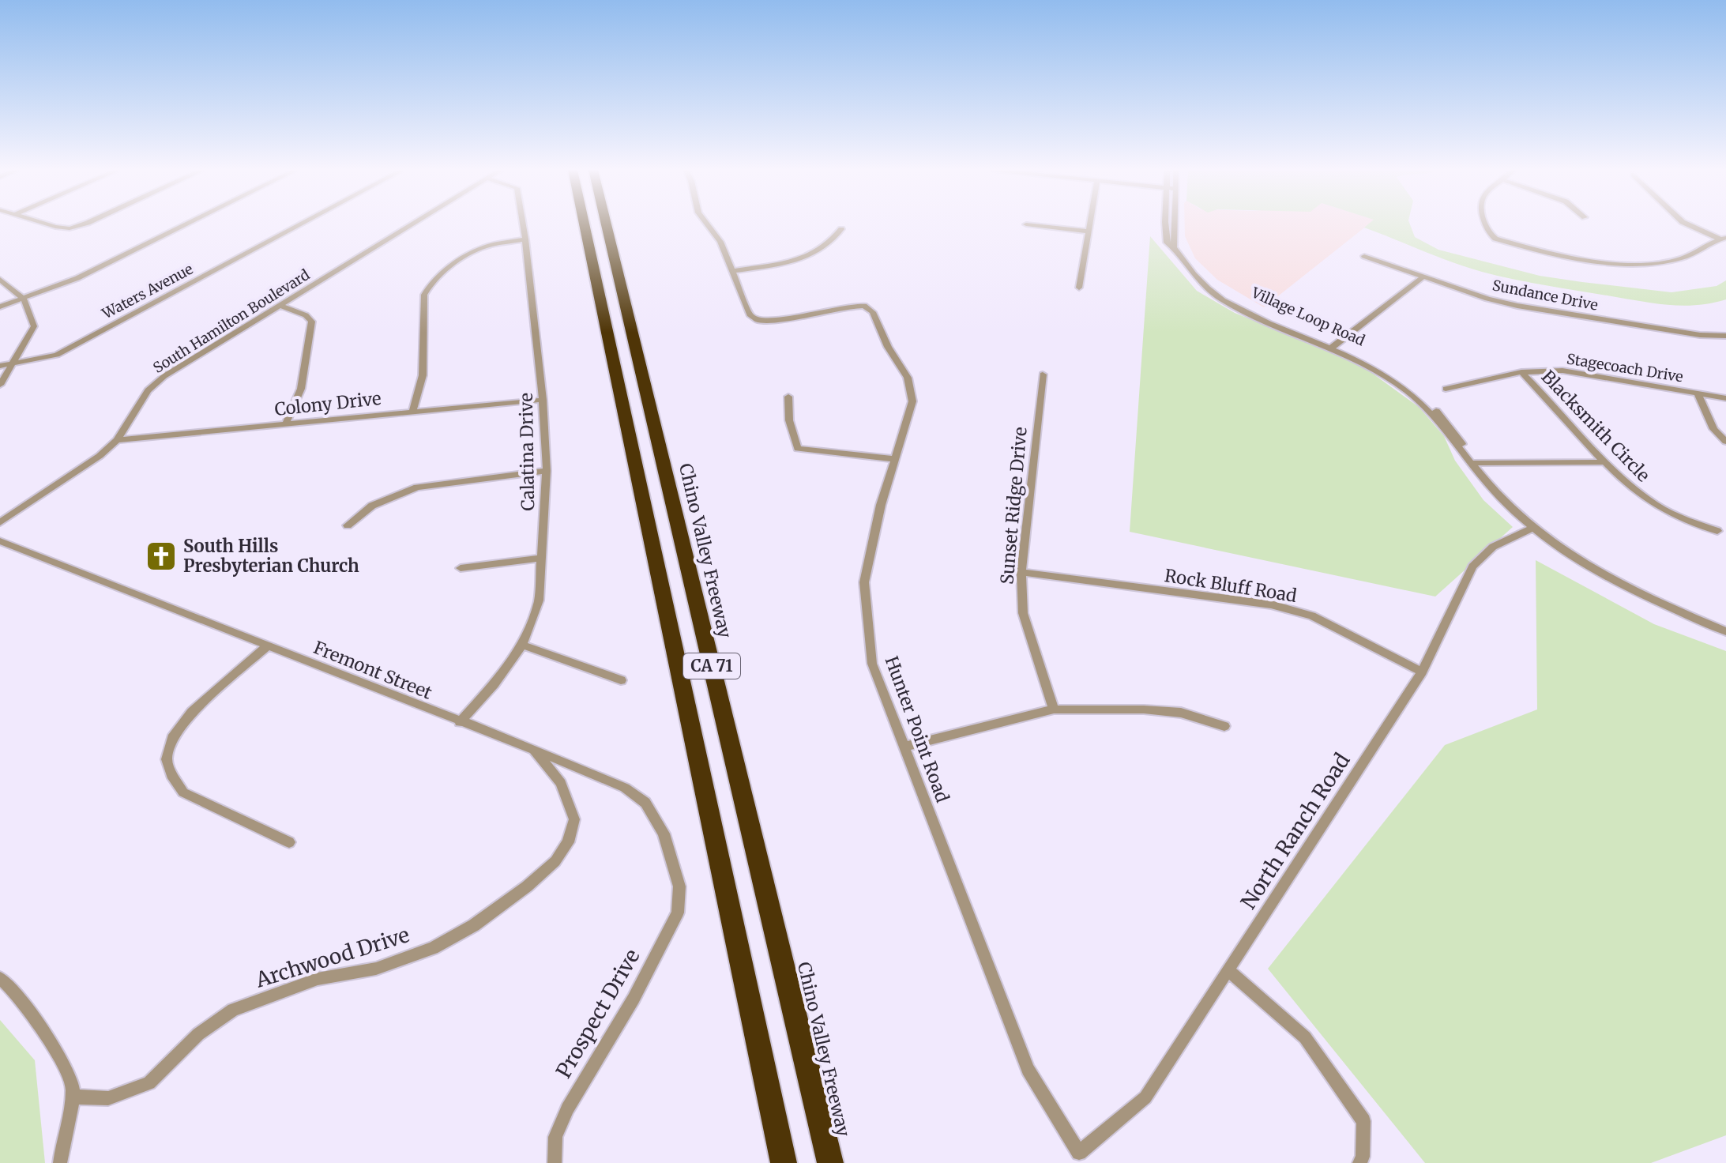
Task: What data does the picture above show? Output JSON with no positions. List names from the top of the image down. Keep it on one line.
{"streets":{"highway":["Chino Valley Freeway","CA 71"],"street":["Waters Avenue","Sundance Drive","Village Loop Road","South Hamilton Boulevard","Stagecoach Drive","Colony Drive","Blacksmith Circle","Calatina Drive","Sunset Ridge Drive","Rock Bluff Road","Fremont Street","Hunter Point Road","North Ranch Road","Archwood Drive","Prospect Drive"]},"crossings":[["Village Loop Road","North Ranch Road"],["South Hamilton Boulevard","Colony Drive"],["Stagecoach Drive","Blacksmith Circle"],["Colony Drive","Calatina Drive"],["Calatina Drive","Fremont Street"],["Sunset Ridge Drive","Rock Bluff Road"],["Rock Bluff Road","North Ranch Road"],["Fremont Street","Archwood Drive"],["Fremont Street","Prospect Drive"],["Hunter Point Road","North Ranch Road"]],"places":{"church":["South Hills Presbyterian Church"]}}
